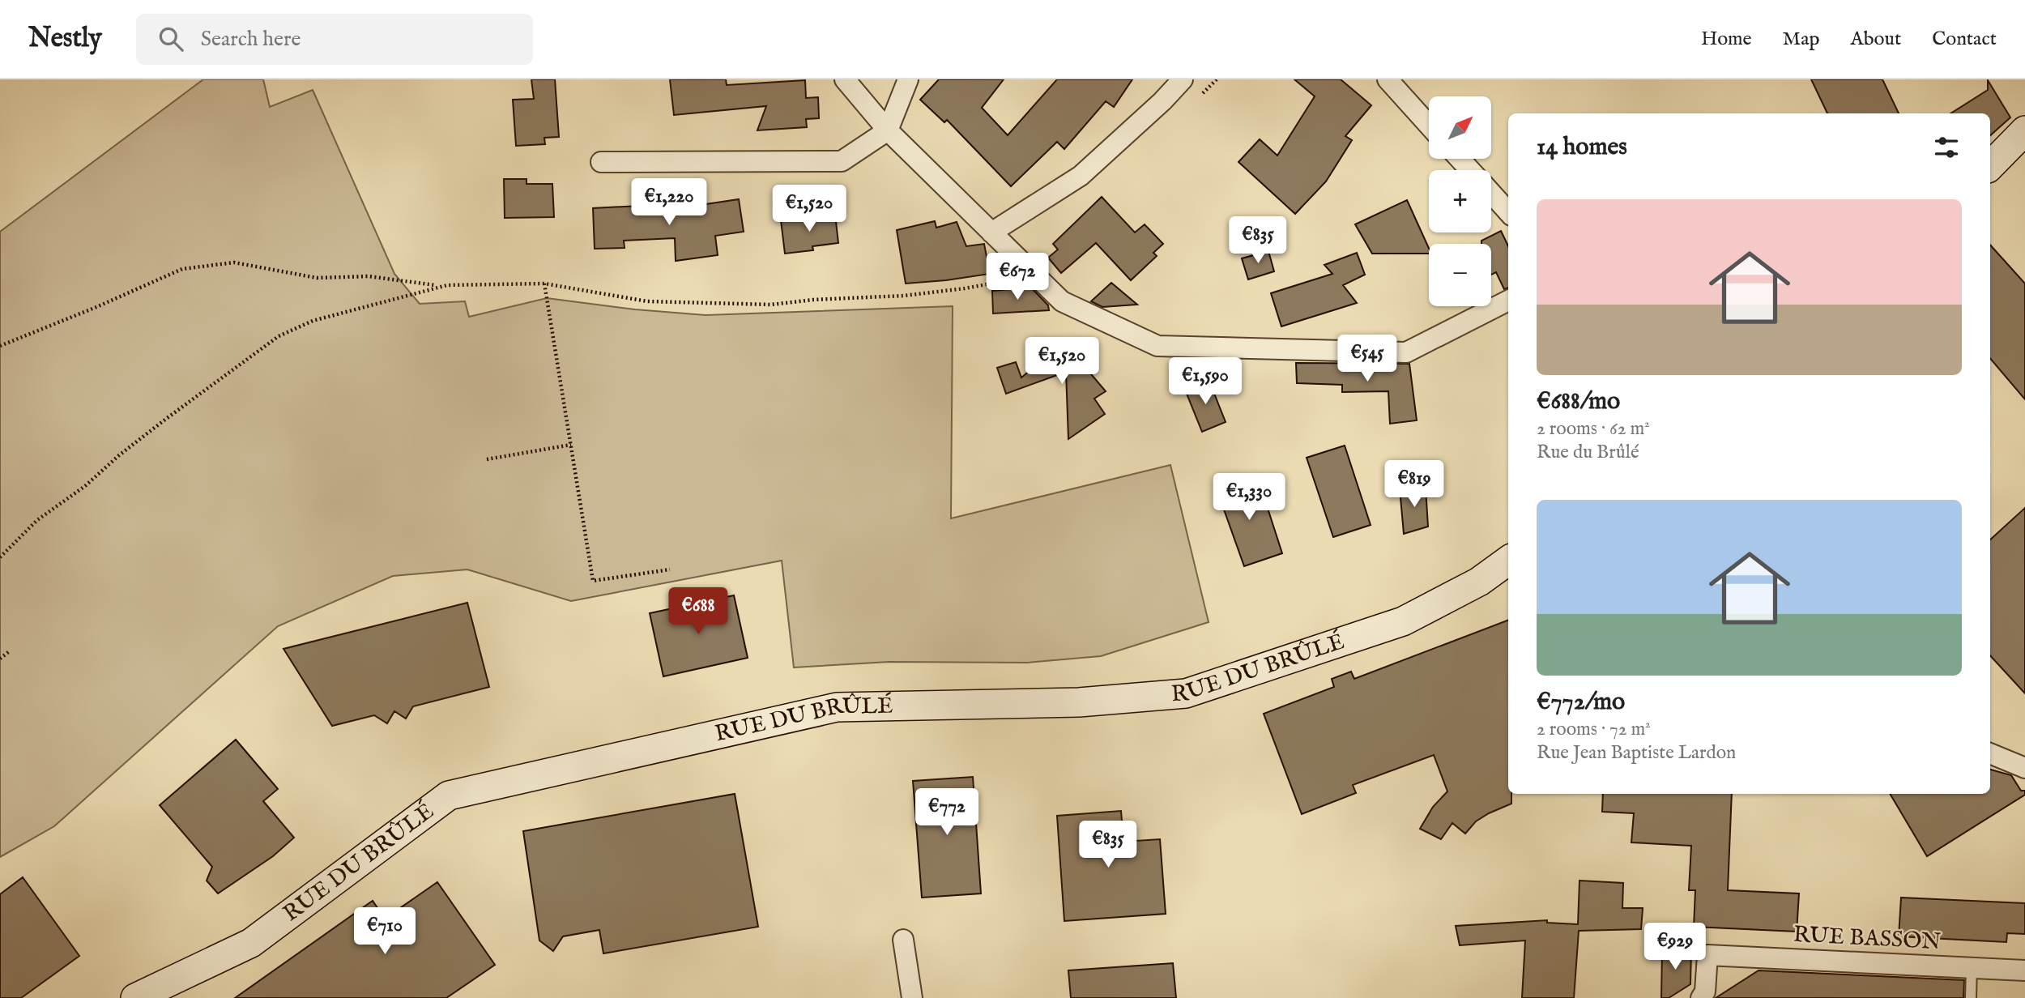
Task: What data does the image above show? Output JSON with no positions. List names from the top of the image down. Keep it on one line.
{"streets":{"main road":["RUE DU BRÛLÉ"],"street":["RUE BASSON"]},"north":"top right","page":{"header":"Nestly","search":"Search here","nav":["Home","Map","About","Contact"],"map_buttons":["+","−"],"heading":"14 homes","price":["€1,220","€1,520","€835","€672","€545","€1,520","€1,590","€819","€1,330","€688","€772","€835","€710","€929"],"list":[{"name":"€688/mo","note":"2 rooms · 62 m² · Rue du Brûlé"},{"name":"€772/mo","note":"2 rooms · 72 m² · Rue Jean Baptiste Lardon"}]}}
